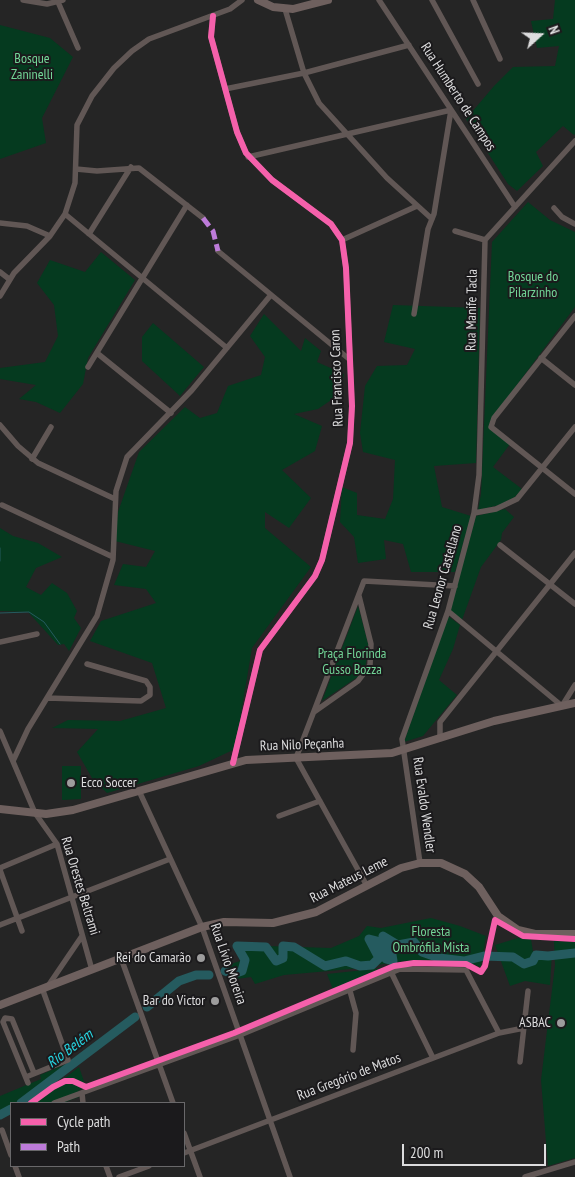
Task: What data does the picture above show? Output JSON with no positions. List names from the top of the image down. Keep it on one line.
{"streets":{"main road":["Rua Nilo Peçanha","Rua Mateus Leme"],"street":["Rua Humberto de Campos","Rua Manife Tacla","Rua Francisco Caron","Rua Leonor Castellano","Rua Evaldo Wendler","Rua Orestes Beltrami","Rua Lívio Moreira","Rua Gregório de Matos"]},"crossings":[["Rua Manife Tacla","Rua Leonor Castellano"],["Rua Francisco Caron","Rua Nilo Peçanha"],["Rua Leonor Castellano","Rua Nilo Peçanha"],["Rua Leonor Castellano","Rua Evaldo Wendler"],["Rua Nilo Peçanha","Rua Evaldo Wendler"],["Rua Nilo Peçanha","Rua Orestes Beltrami"],["Rua Nilo Peçanha","Rua Lívio Moreira"],["Rua Evaldo Wendler","Rua Mateus Leme"],["Rua Mateus Leme","Rua Orestes Beltrami"],["Rua Mateus Leme","Rua Lívio Moreira"],["Rua Lívio Moreira","Rua Gregório de Matos"]],"water":["Rio Belém"],"parks":["Bosque Zaninelli","Bosque do Pilarzinho","Praça Florinda Gusso Bozza","Floresta Ombrófila Mista"],"places":["Ecco Soccer","Rei do Camarão","Bar do Victor","ASBAC"],"legend":["Cycle path","Path"],"scale_bar":"200 m","north":"right"}
